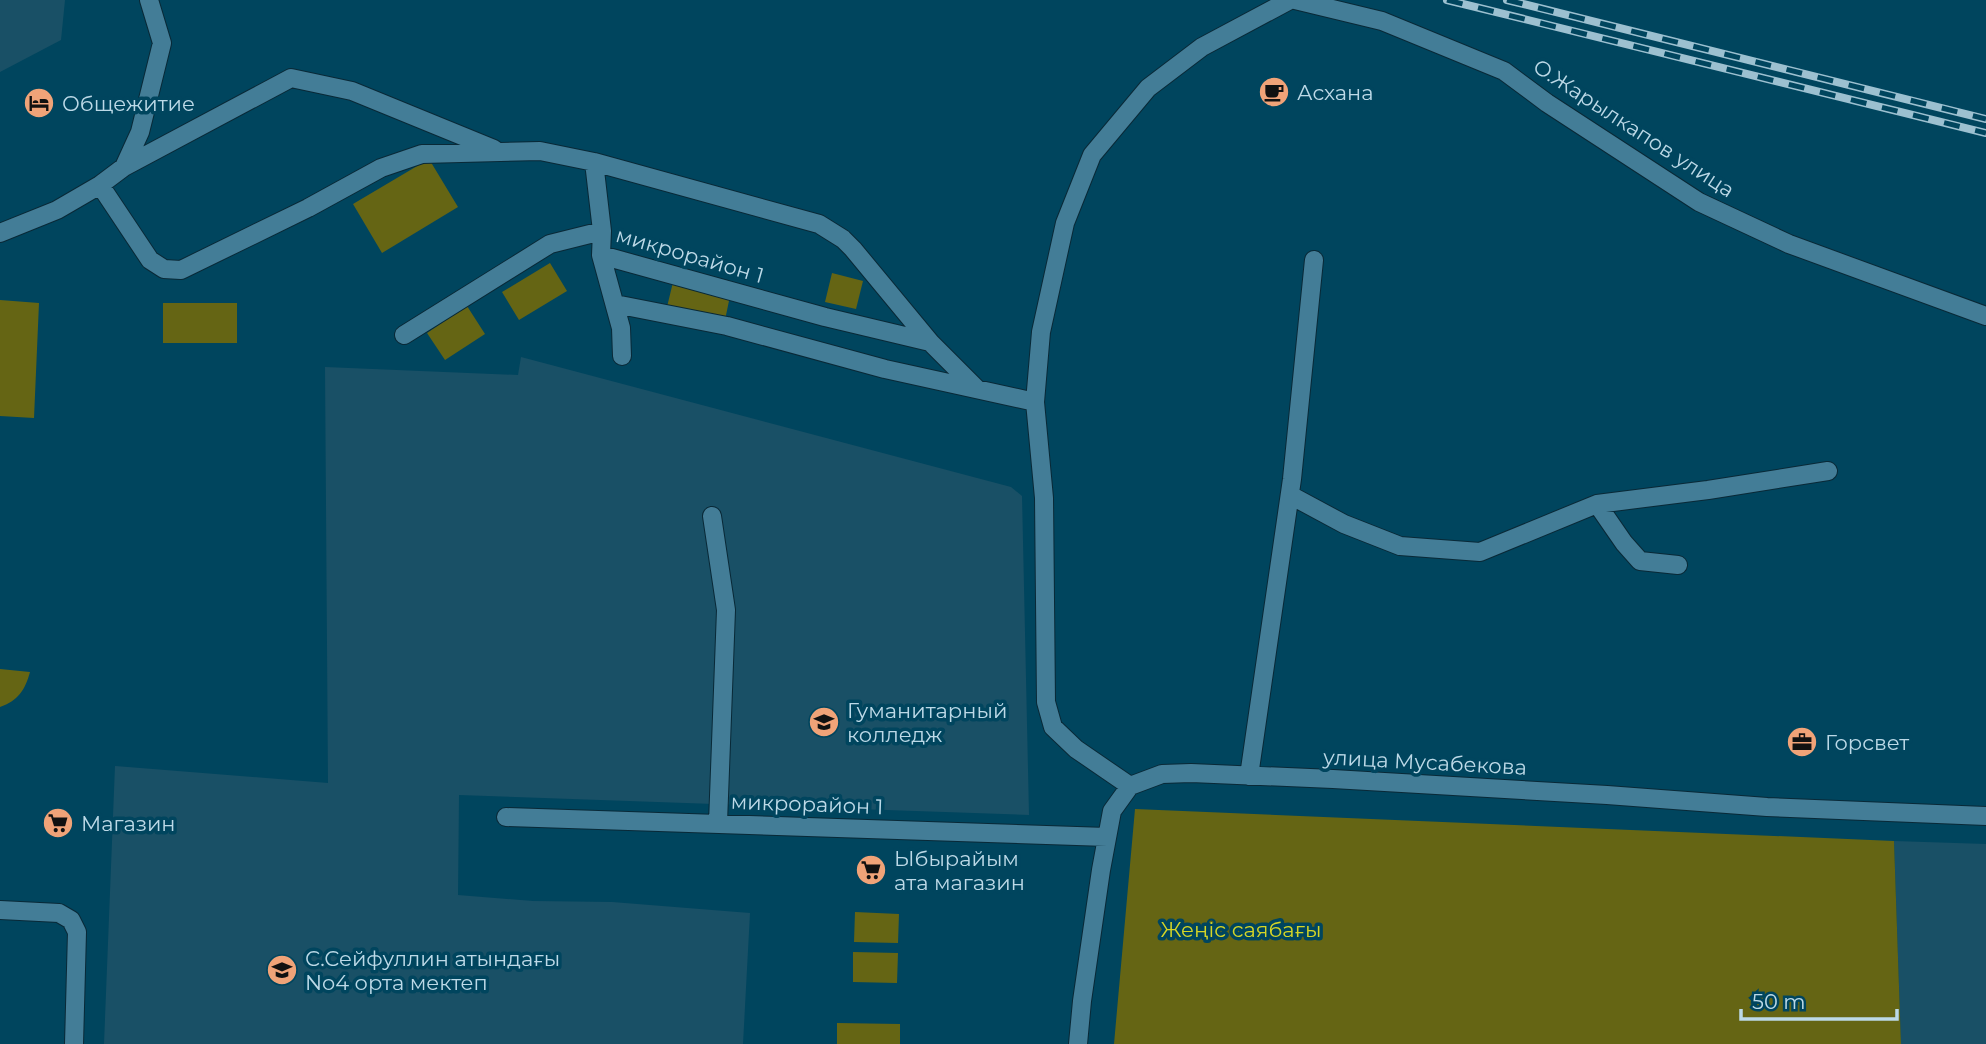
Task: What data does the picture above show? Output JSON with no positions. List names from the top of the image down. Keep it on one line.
{"streets":{"street":["О.Жарылкапов улица","микрорайон 1","улица Мусабекова"]},"parks":["Жеңіс саябағы"],"places":{"cafe":["Асхана"],"hotel":["Общежитие"],"school or university":["Гуманитарный колледж","С.Сейфуллин атындағы No4 орта мектеп"],"office":["Горсвет"],"supermarket":["Магазин","Ыбырайым ата магазин"]},"scale_bar":"50 m"}
